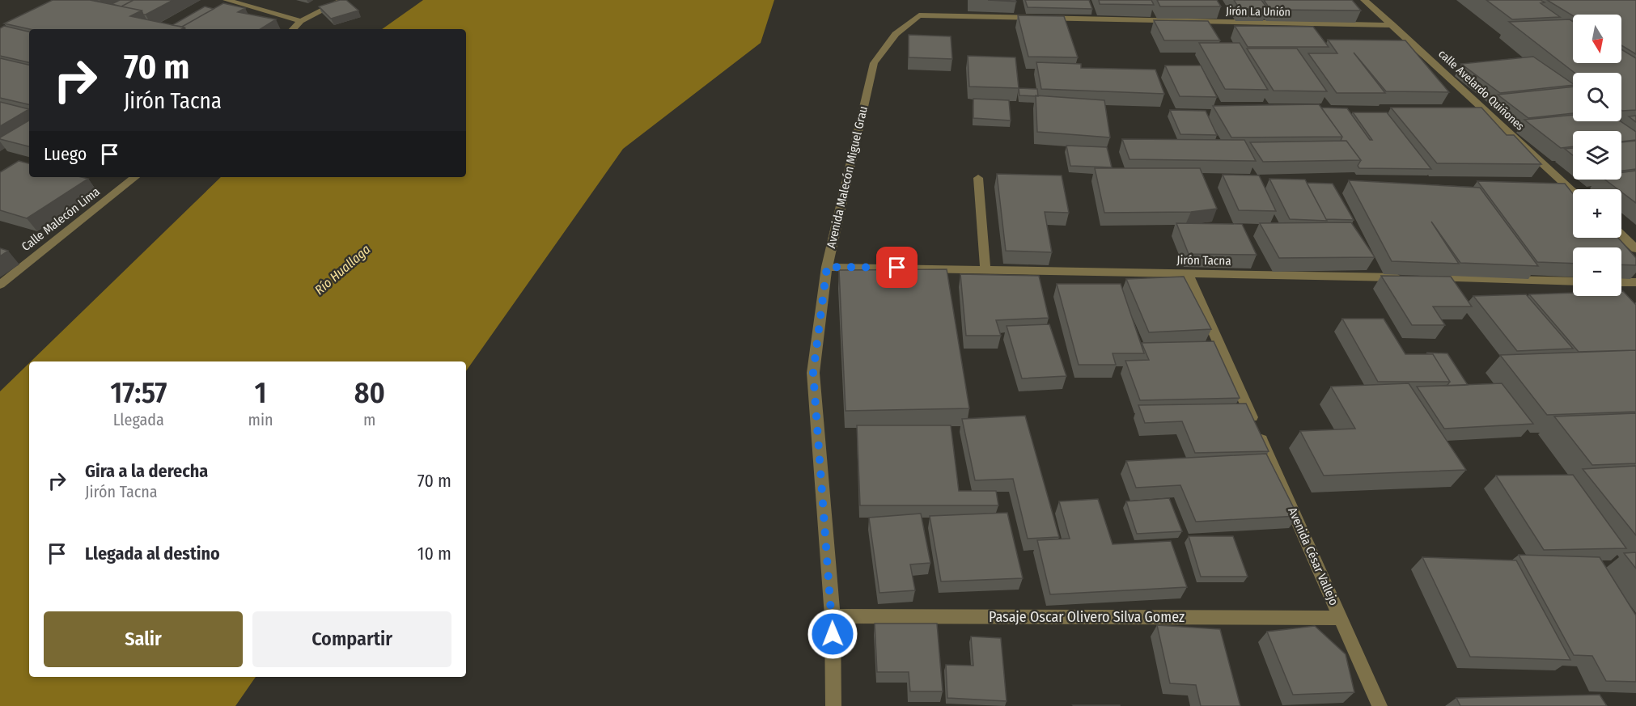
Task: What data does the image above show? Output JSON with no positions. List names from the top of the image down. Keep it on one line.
{"streets":{"street":["Jirón La Unión","calle Avelardo Quiñones","Avenida Malecón Miguel Grau","Calle Malecón Lima","Jirón Tacna","Avenida César Vallejo","Pasaje Oscar Olivero Silva Gomez"]},"crossings":[["Jirón La Unión","calle Avelardo Quiñones"],["Jirón La Unión","Avenida Malecón Miguel Grau"],["Avenida Malecón Miguel Grau","Jirón Tacna"],["Avenida Malecón Miguel Grau","Pasaje Oscar Olivero Silva Gomez"],["Jirón Tacna","Avenida César Vallejo"],["Avenida César Vallejo","Pasaje Oscar Olivero Silva Gomez"]],"water":["Río Huallaga"],"north":"bottom","page":{"map_buttons":["+","−"],"turn":["70 m","Jirón Tacna"],"then":"Luego","eta":["17:57","Llegada","1","min","80","m"],"list":[{"name":"Gira a la derecha","note":"Jirón Tacna","value":"70 m"},{"name":"Llegada al destino","value":"10 m"}],"buttons":["Salir","Compartir"]}}
